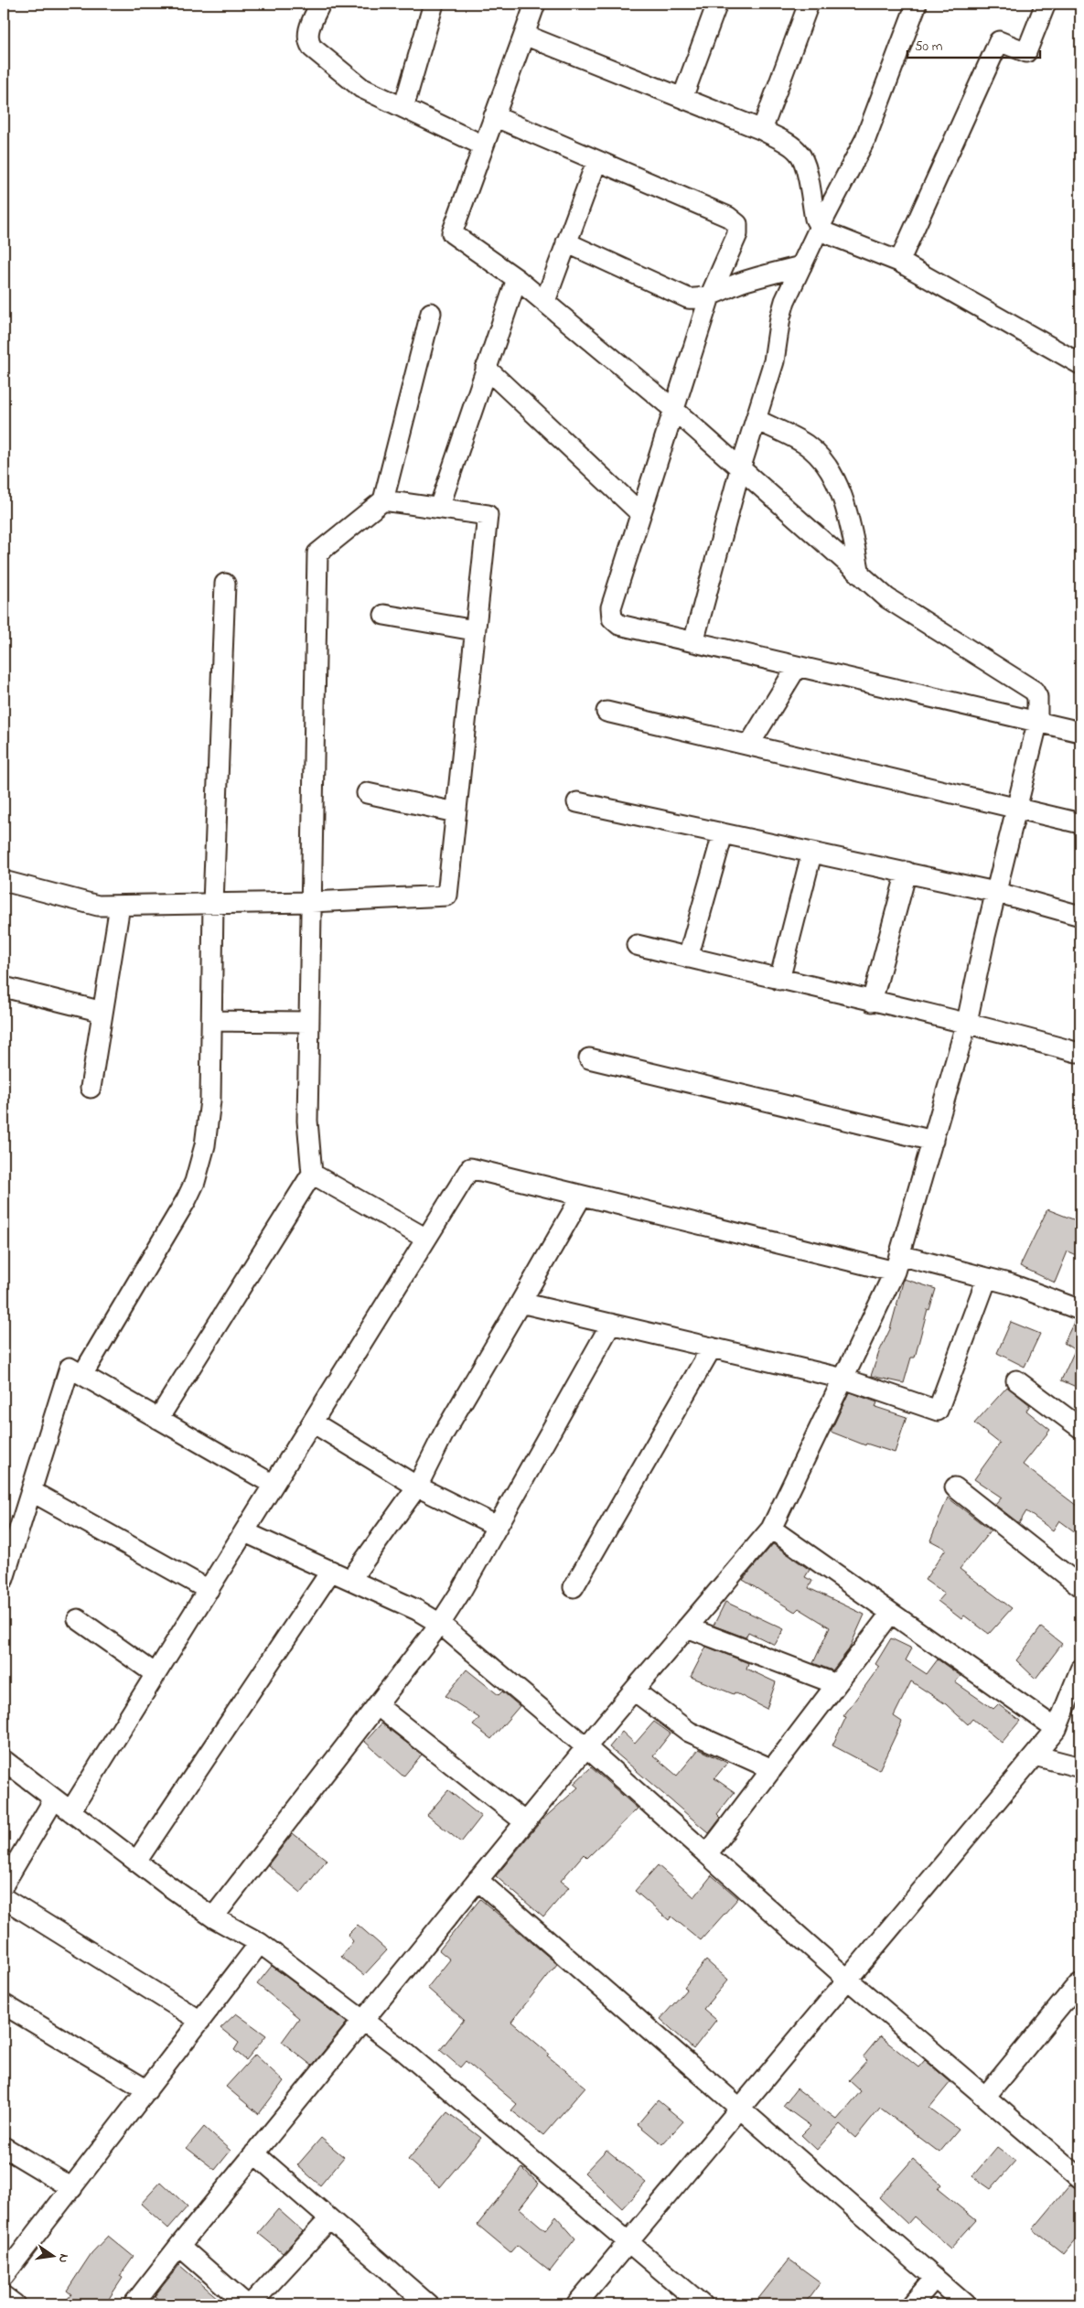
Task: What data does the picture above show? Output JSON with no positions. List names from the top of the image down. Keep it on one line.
{"scale_bar":"50 m","north":"right"}
